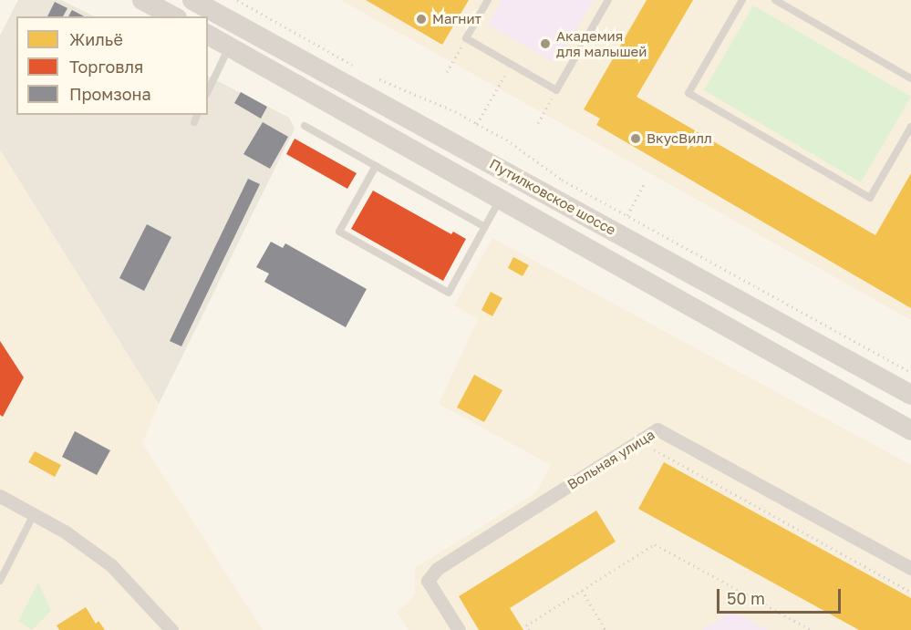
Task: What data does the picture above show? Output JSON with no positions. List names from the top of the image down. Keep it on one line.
{"streets":{"main road":["Путилковское шоссе"],"street":["Вольная улица"]},"places":["Магнит","Академия для малышей","ВкусВилл"],"legend":["Жильё","Торговля","Промзона"],"scale_bar":"50 m"}
